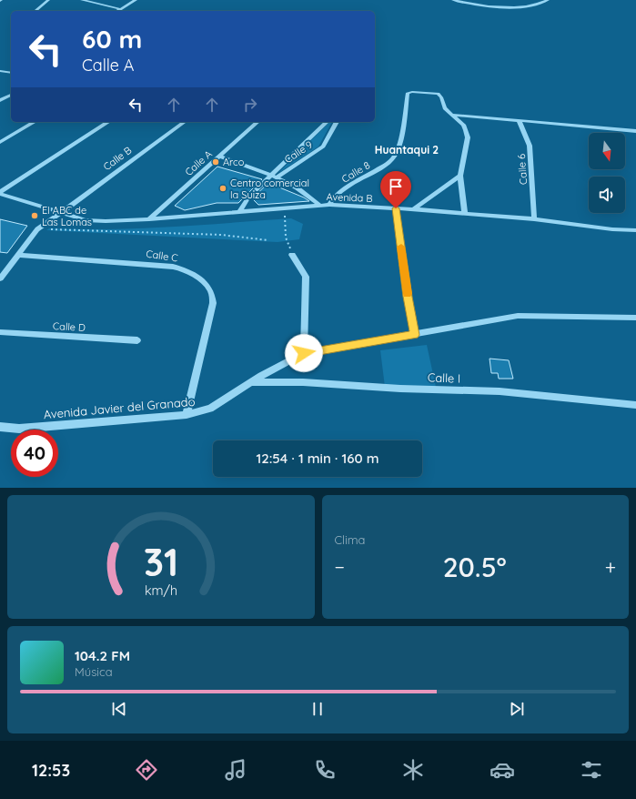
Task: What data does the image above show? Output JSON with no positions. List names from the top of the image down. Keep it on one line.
{"streets":{"street":["Calle 9","Calle B","Calle A","Calle 6","Calle 8","Avenida B","Calle C","Calle D","Calle I","Avenida Javier del Granado"]},"crossings":[["Calle B","Avenida B"],["Calle B","Calle C"],["Calle A","Avenida B"],["Calle 6","Avenida B"],["Calle 8","Avenida B"],["Calle C","Avenida Javier del Granado"],["Calle I","Avenida Javier del Granado"]],"districts":["Huantaqui 2"],"places":["Arco","Centro comercial la Suiza","El ABC de Las Lomas"],"north":"bottom","page":{"turn":["60 m","Calle A"],"limit":"40","trip":"12:54 · 1 min · 160 m","tile":"Clima","heat":["−","20.5°","+"],"song":["104.2 FM","Música"],"tabs":"12:53","gauge":["31","km/h"]}}
